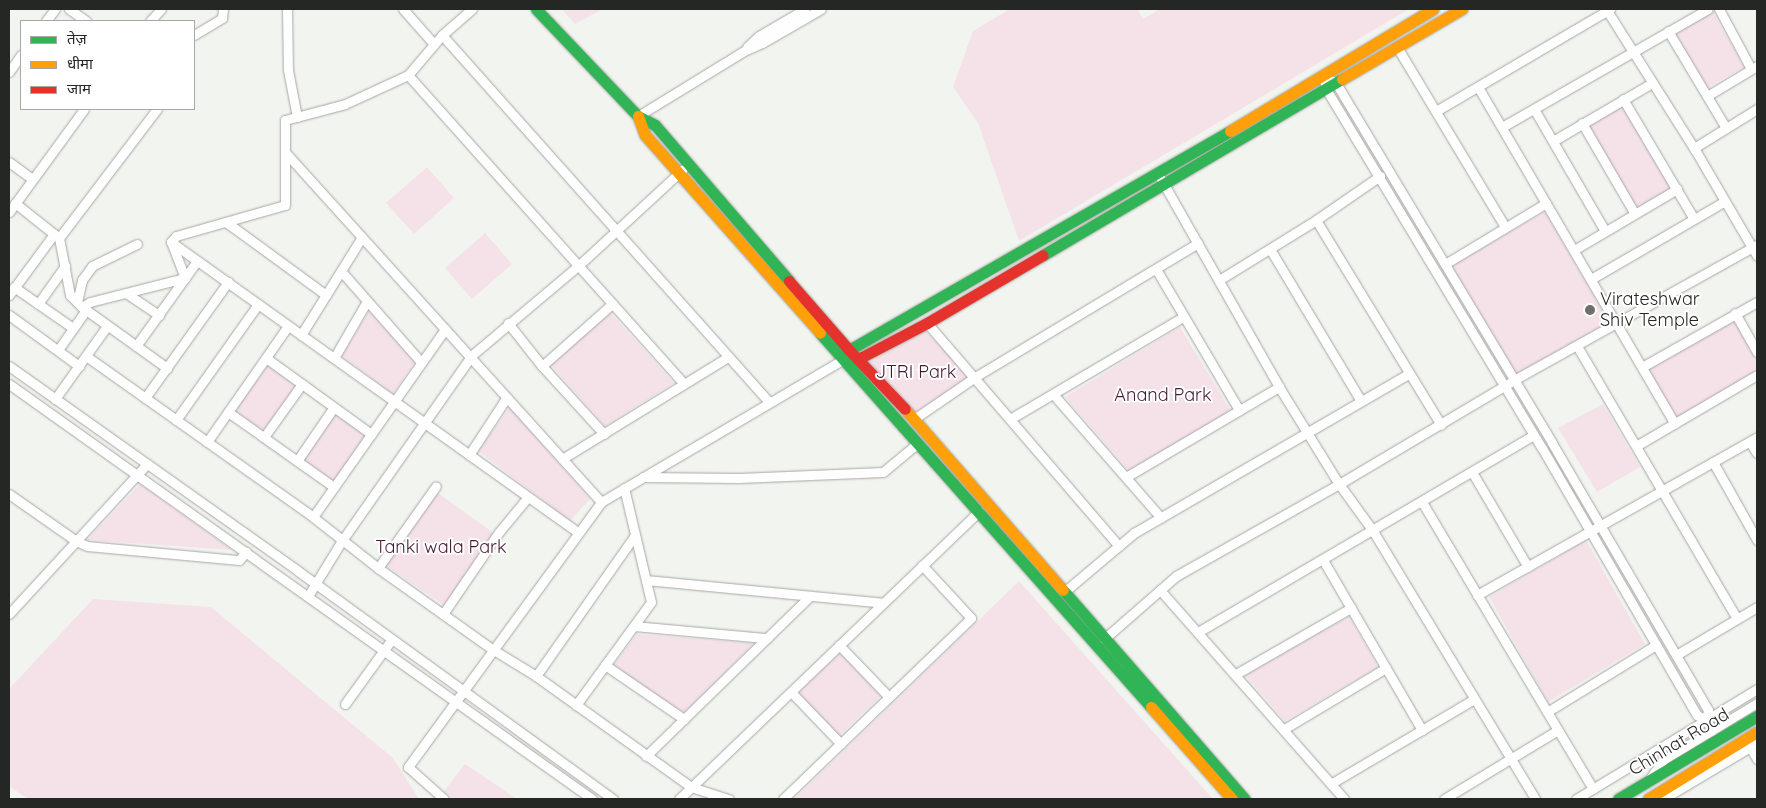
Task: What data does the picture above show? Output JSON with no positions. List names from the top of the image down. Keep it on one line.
{"streets":{"street":["Chinhat Road"]},"parks":["JTRI Park","Anand Park","Tanki wala Park"],"places":["Virateshwar Shiv Temple"],"legend":["तेज़","धीमा","जाम"]}
